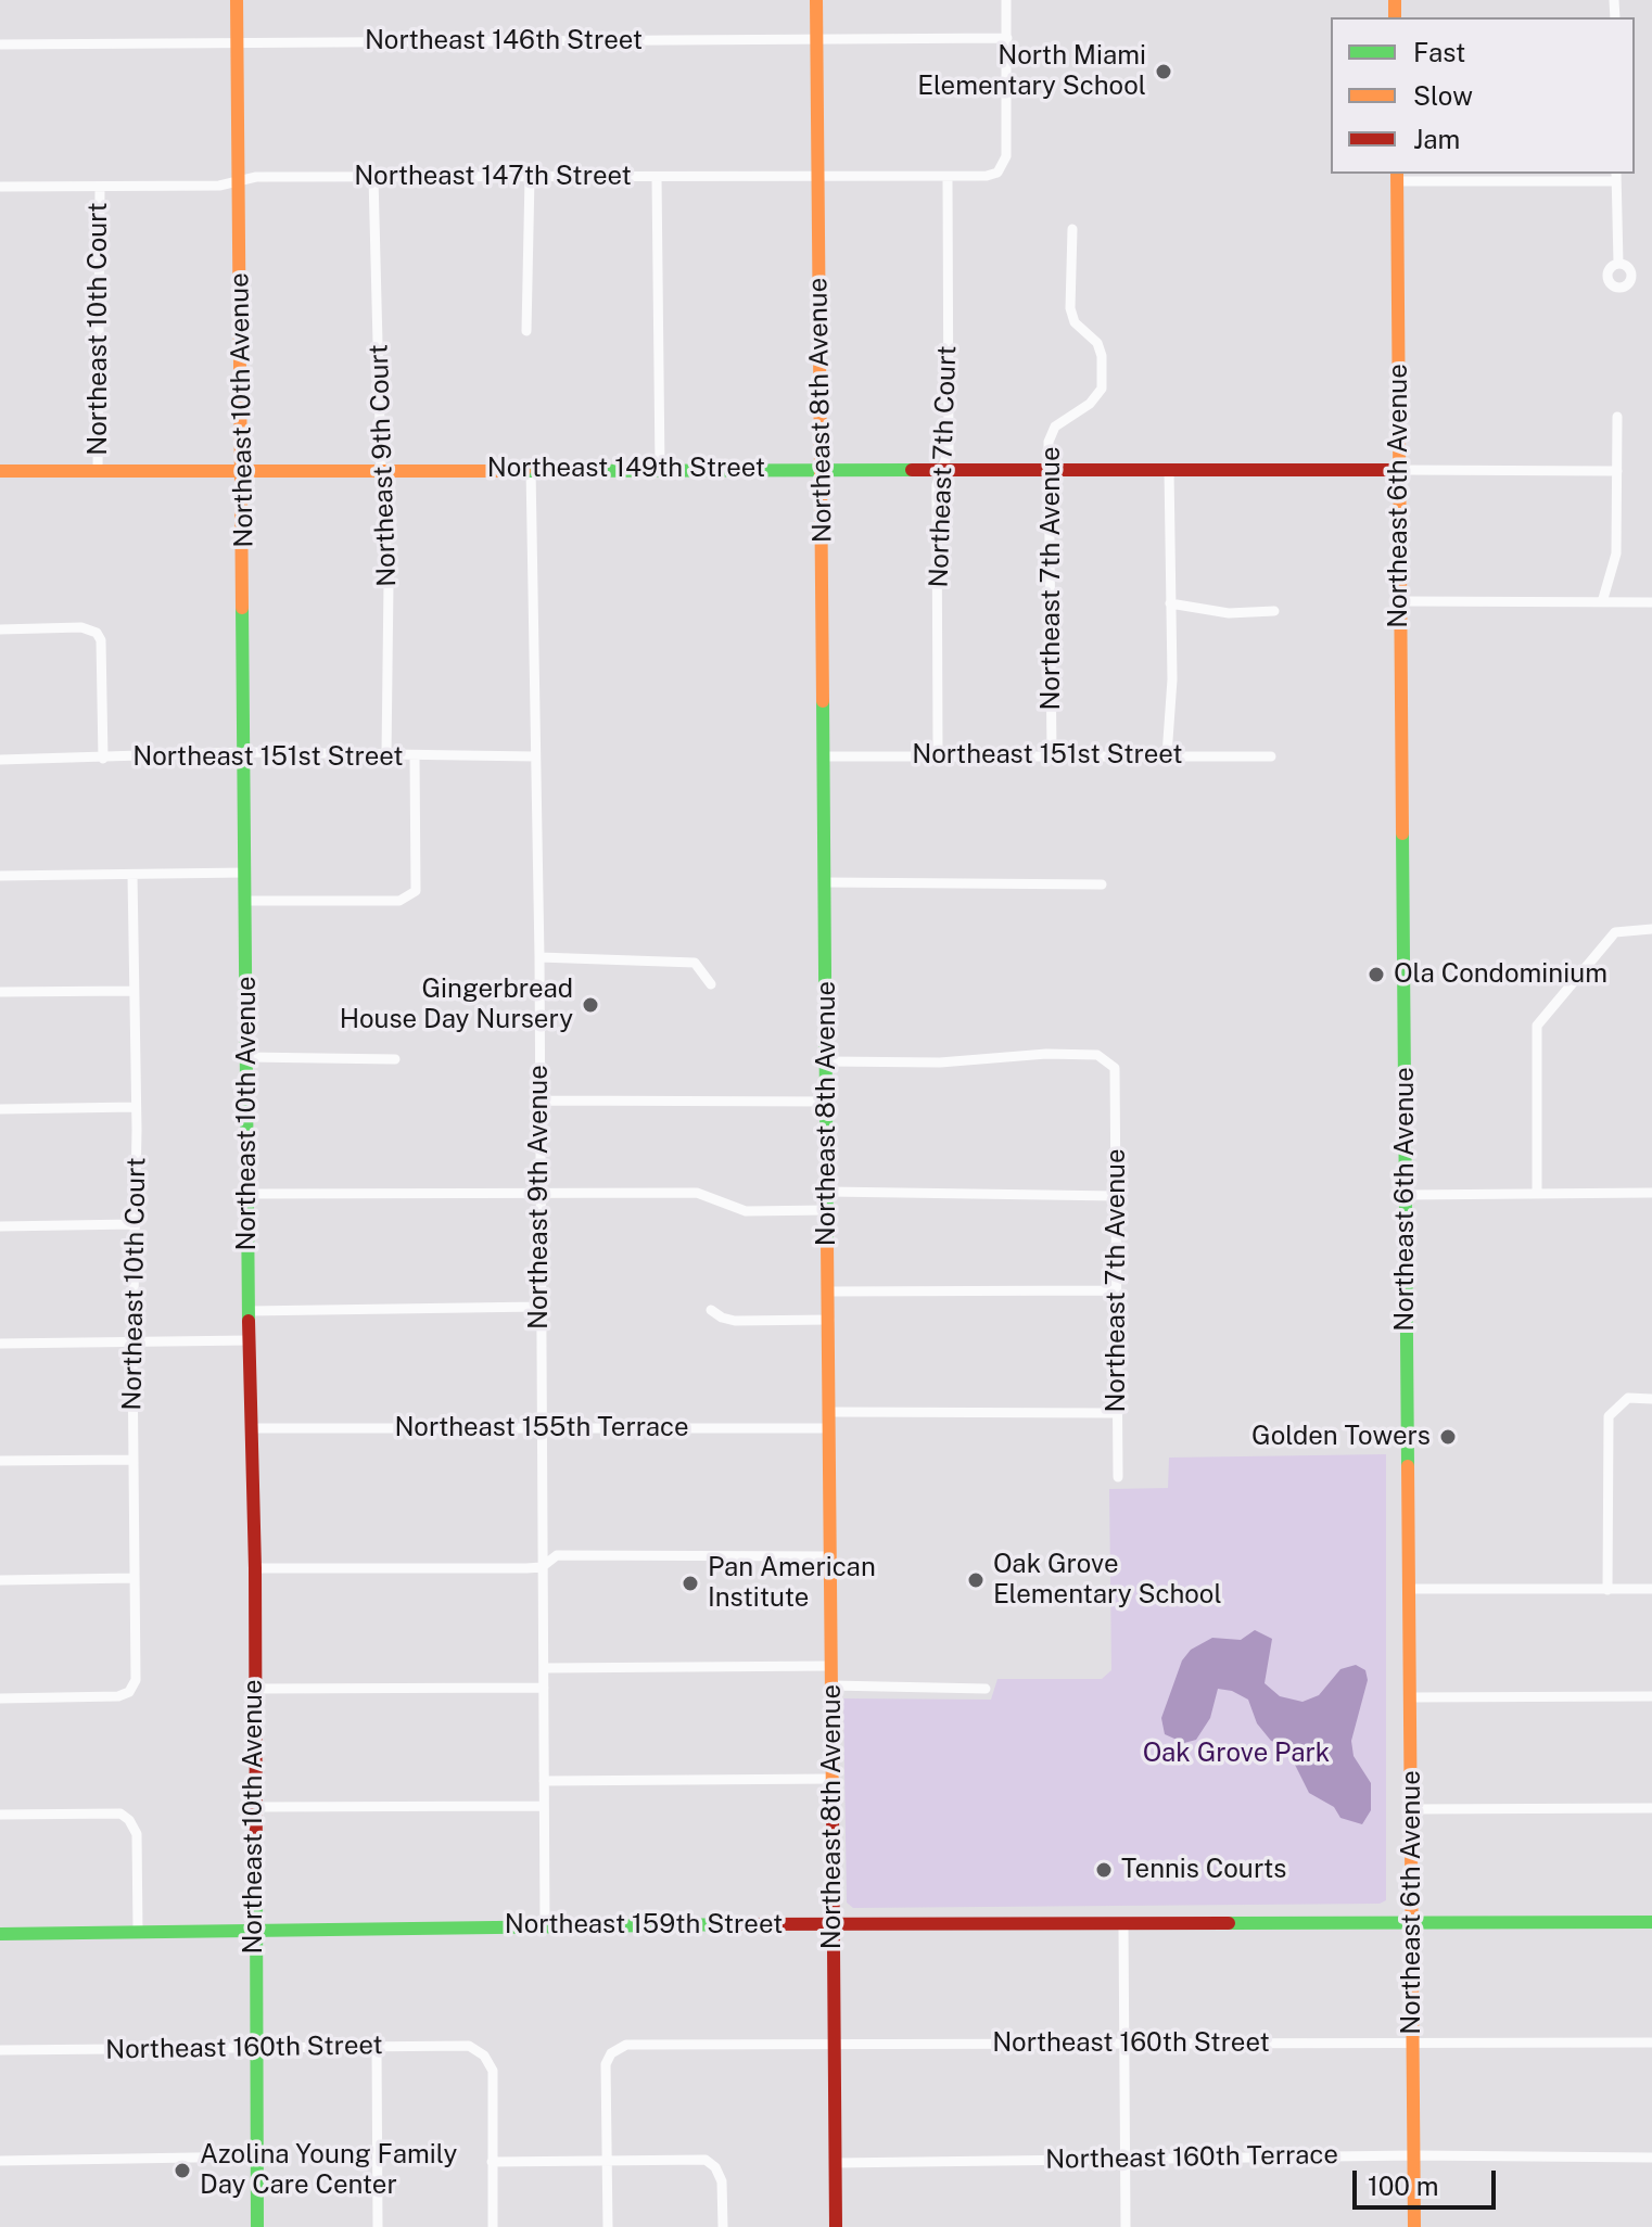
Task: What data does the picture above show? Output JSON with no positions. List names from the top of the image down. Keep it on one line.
{"streets":{"street":["Northeast 146th Street","Northeast 147th Street","Northeast 10th Court","Northeast 10th Avenue","Northeast 8th Avenue","Northeast 9th Court","Northeast 7th Court","Northeast 149th Street","Northeast 6th Avenue","Northeast 7th Avenue","Northeast 151st Street","Northeast 9th Avenue","Northeast 155th Terrace","Northeast 159th Street","Northeast 160th Street","Northeast 160th Terrace"]},"crossings":[["Northeast 146th Street","Northeast 147th Street"],["Northeast 146th Street","Northeast 10th Avenue"],["Northeast 146th Street","Northeast 8th Avenue"],["Northeast 147th Street","Northeast 10th Court"],["Northeast 147th Street","Northeast 10th Avenue"],["Northeast 147th Street","Northeast 8th Avenue"],["Northeast 147th Street","Northeast 9th Court"],["Northeast 147th Street","Northeast 7th Court"],["Northeast 10th Court","Northeast 149th Street"],["Northeast 10th Avenue","Northeast 149th Street"],["Northeast 10th Avenue","Northeast 151st Street"],["Northeast 10th Avenue","Northeast 155th Terrace"],["Northeast 10th Avenue","Northeast 159th Street"],["Northeast 10th Avenue","Northeast 160th Street"],["Northeast 8th Avenue","Northeast 149th Street"],["Northeast 8th Avenue","Northeast 7th Avenue"],["Northeast 8th Avenue","Northeast 151st Street"],["Northeast 8th Avenue","Northeast 155th Terrace"],["Northeast 8th Avenue","Northeast 159th Street"],["Northeast 8th Avenue","Northeast 160th Street"],["Northeast 8th Avenue","Northeast 160th Terrace"],["Northeast 9th Court","Northeast 149th Street"],["Northeast 9th Court","Northeast 151st Street"],["Northeast 7th Court","Northeast 149th Street"],["Northeast 7th Court","Northeast 151st Street"],["Northeast 149th Street","Northeast 6th Avenue"],["Northeast 149th Street","Northeast 7th Avenue"],["Northeast 149th Street","Northeast 9th Avenue"],["Northeast 6th Avenue","Northeast 159th Street"],["Northeast 6th Avenue","Northeast 160th Street"],["Northeast 6th Avenue","Northeast 160th Terrace"],["Northeast 7th Avenue","Northeast 151st Street"],["Northeast 151st Street","Northeast 9th Avenue"],["Northeast 9th Avenue","Northeast 155th Terrace"],["Northeast 9th Avenue","Northeast 159th Street"]],"parks":["Oak Grove Park"],"places":["North Miami Elementary School","Ola Condominium","Gingerbread House Day Nursery","Golden Towers","Oak Grove Elementary School","Pan American Institute","Tennis Courts","Azolina Young Family Day Care Center"],"legend":["Fast","Slow","Jam"],"scale_bar":"100 m"}
